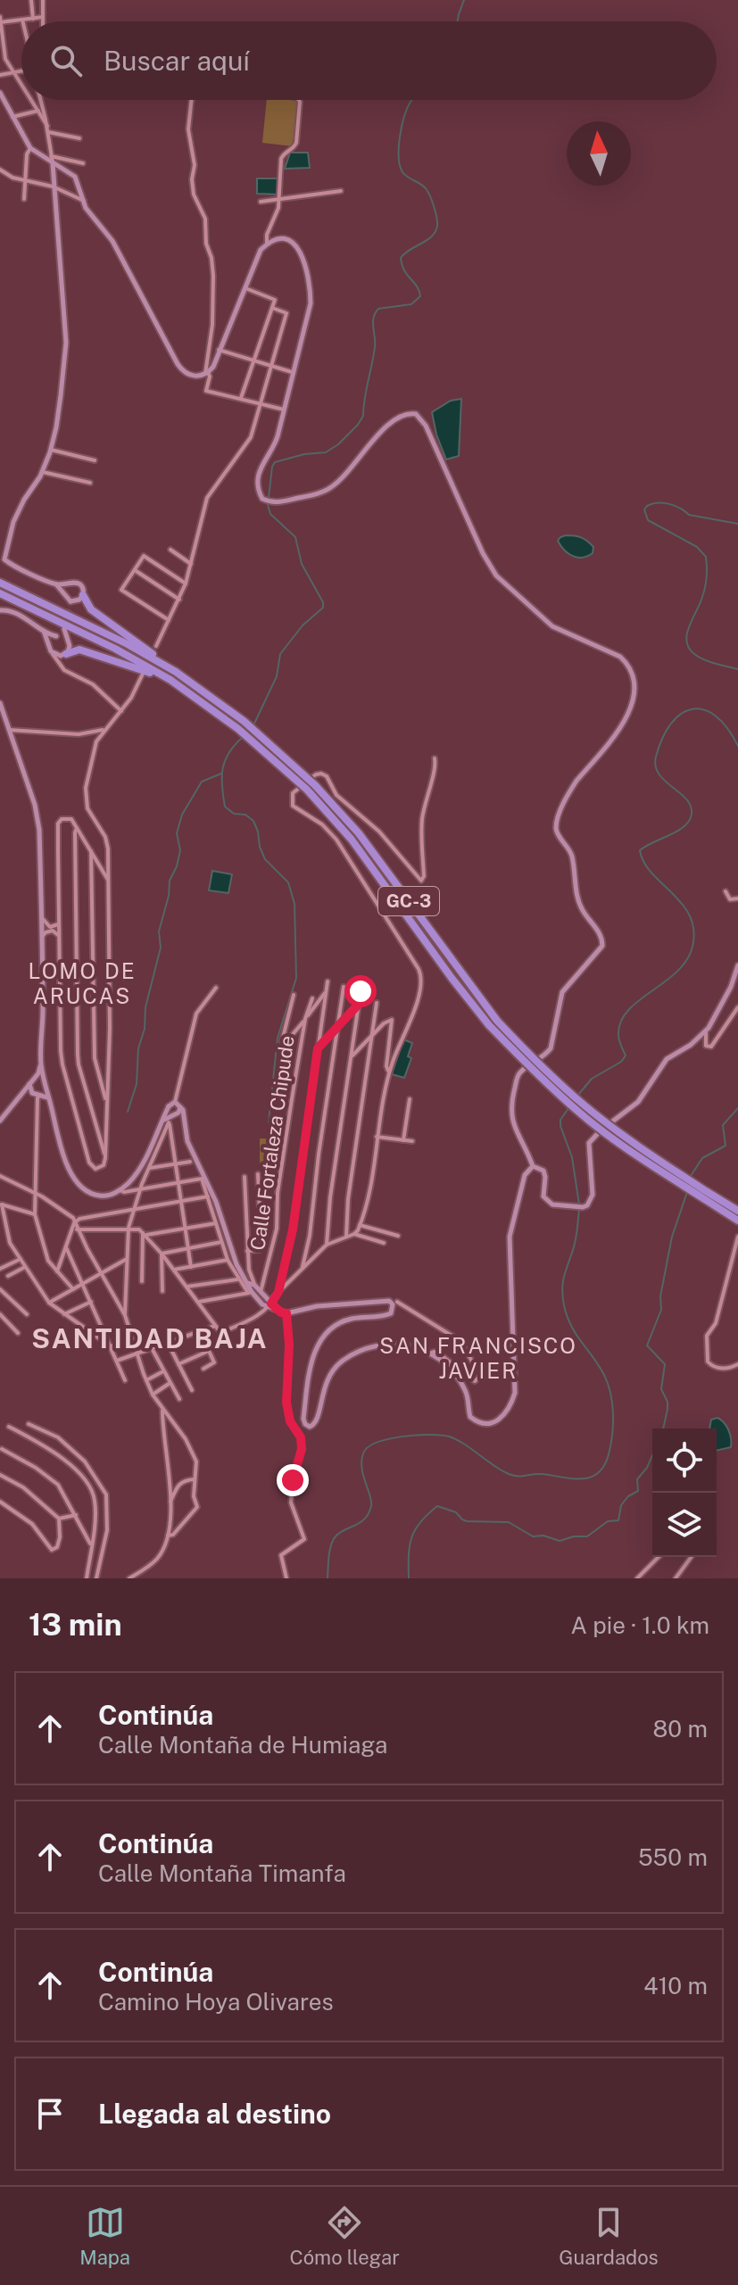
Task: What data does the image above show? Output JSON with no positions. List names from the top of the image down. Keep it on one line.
{"streets":{"highway":["GC-3"],"street":["Calle Fortaleza Chipude"]},"districts":["LOMO DE ARUCAS","SANTIDAD BAJA","SAN FRANCISCO JAVIER"],"north":"top","page":{"search":"Buscar aquí","heading":["13 min","A pie · 1.0 km"],"list":[["Continúa","Calle Montaña de Humiaga","80 m"],["Continúa","Calle Montaña Timanfa","550 m"],["Continúa","Camino Hoya Olivares","410 m"],"Llegada al destino"],"nav":["Mapa","Cómo llegar","Guardados"]}}
